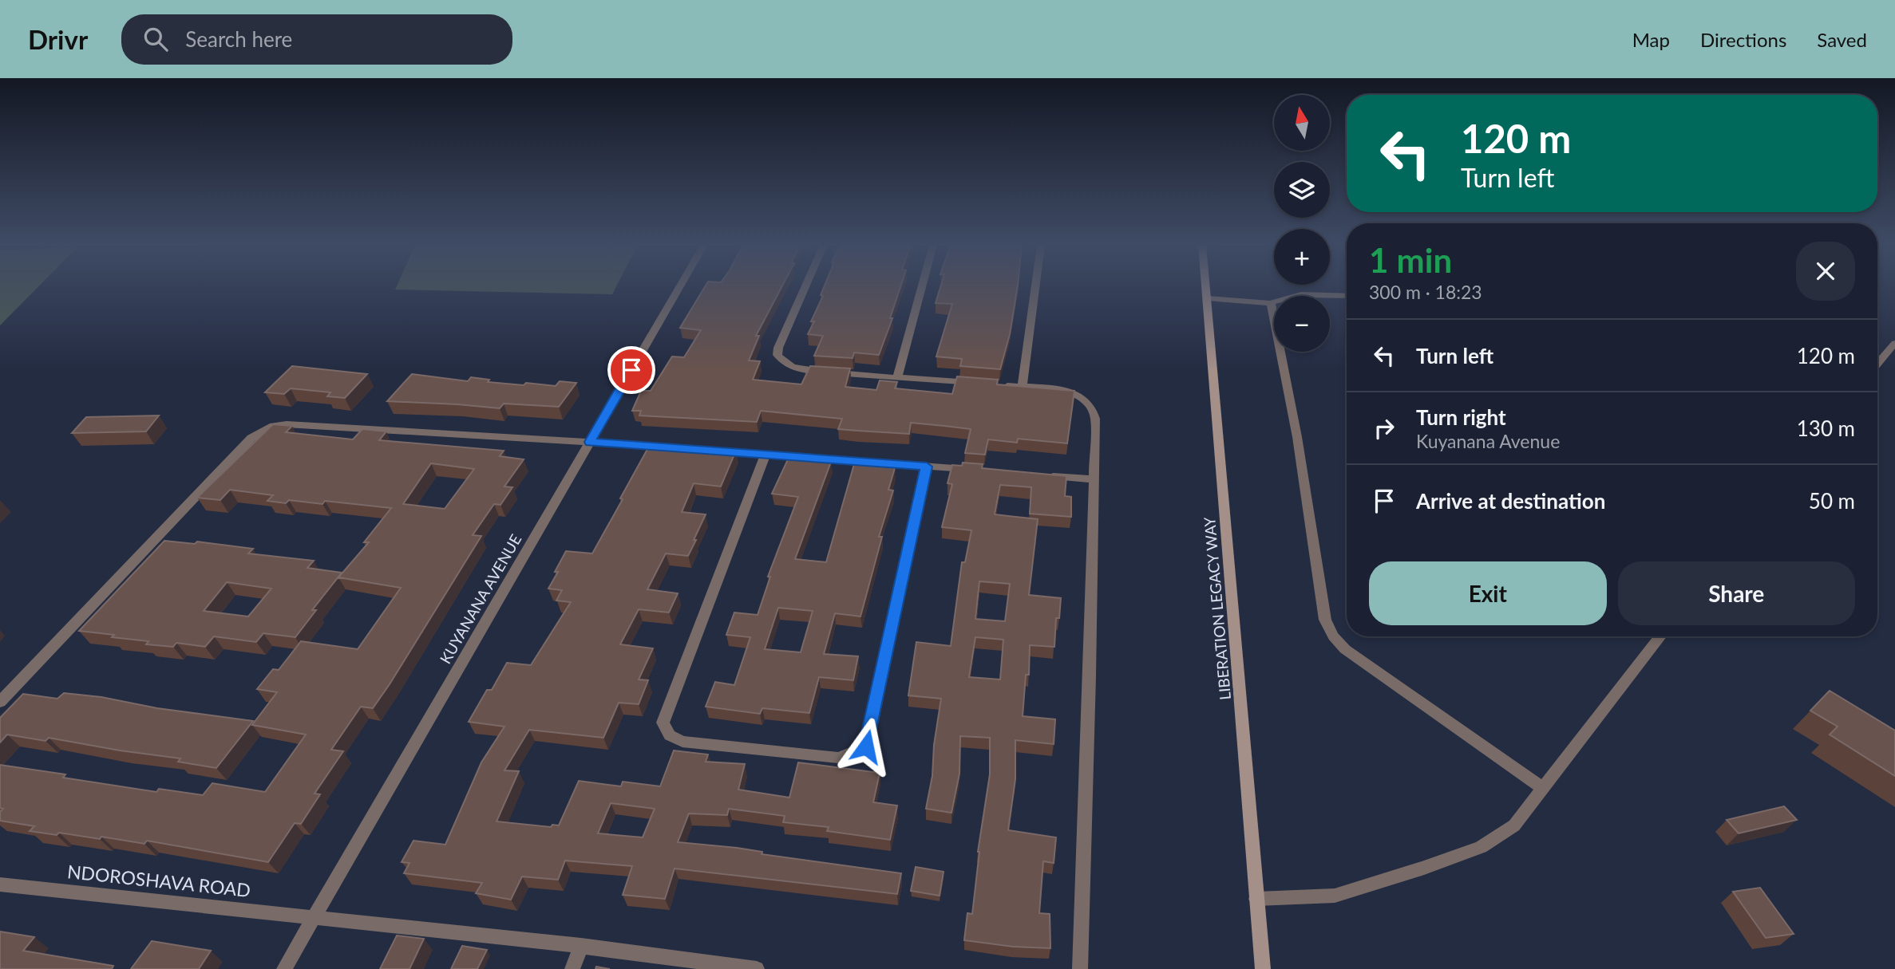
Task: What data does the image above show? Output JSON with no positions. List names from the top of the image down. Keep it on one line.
{"streets":{"main road":["LIBERATION LEGACY WAY"],"street":["KUYANANA AVENUE","NDOROSHAVA ROAD"]},"crossings":[["KUYANANA AVENUE","NDOROSHAVA ROAD"]],"north":"top","page":{"header":"Drivr","search":"Search here","nav":["Map","Directions","Saved"],"map_buttons":["+","−"],"turn":["120 m","Turn left"],"heading":["1 min","300 m · 18:23"],"list":[{"name":"Turn left","value":"120 m"},{"name":"Turn right","note":"Kuyanana Avenue","value":"130 m"},{"name":"Arrive at destination","value":"50 m"}],"buttons":["Exit","Share"]}}
